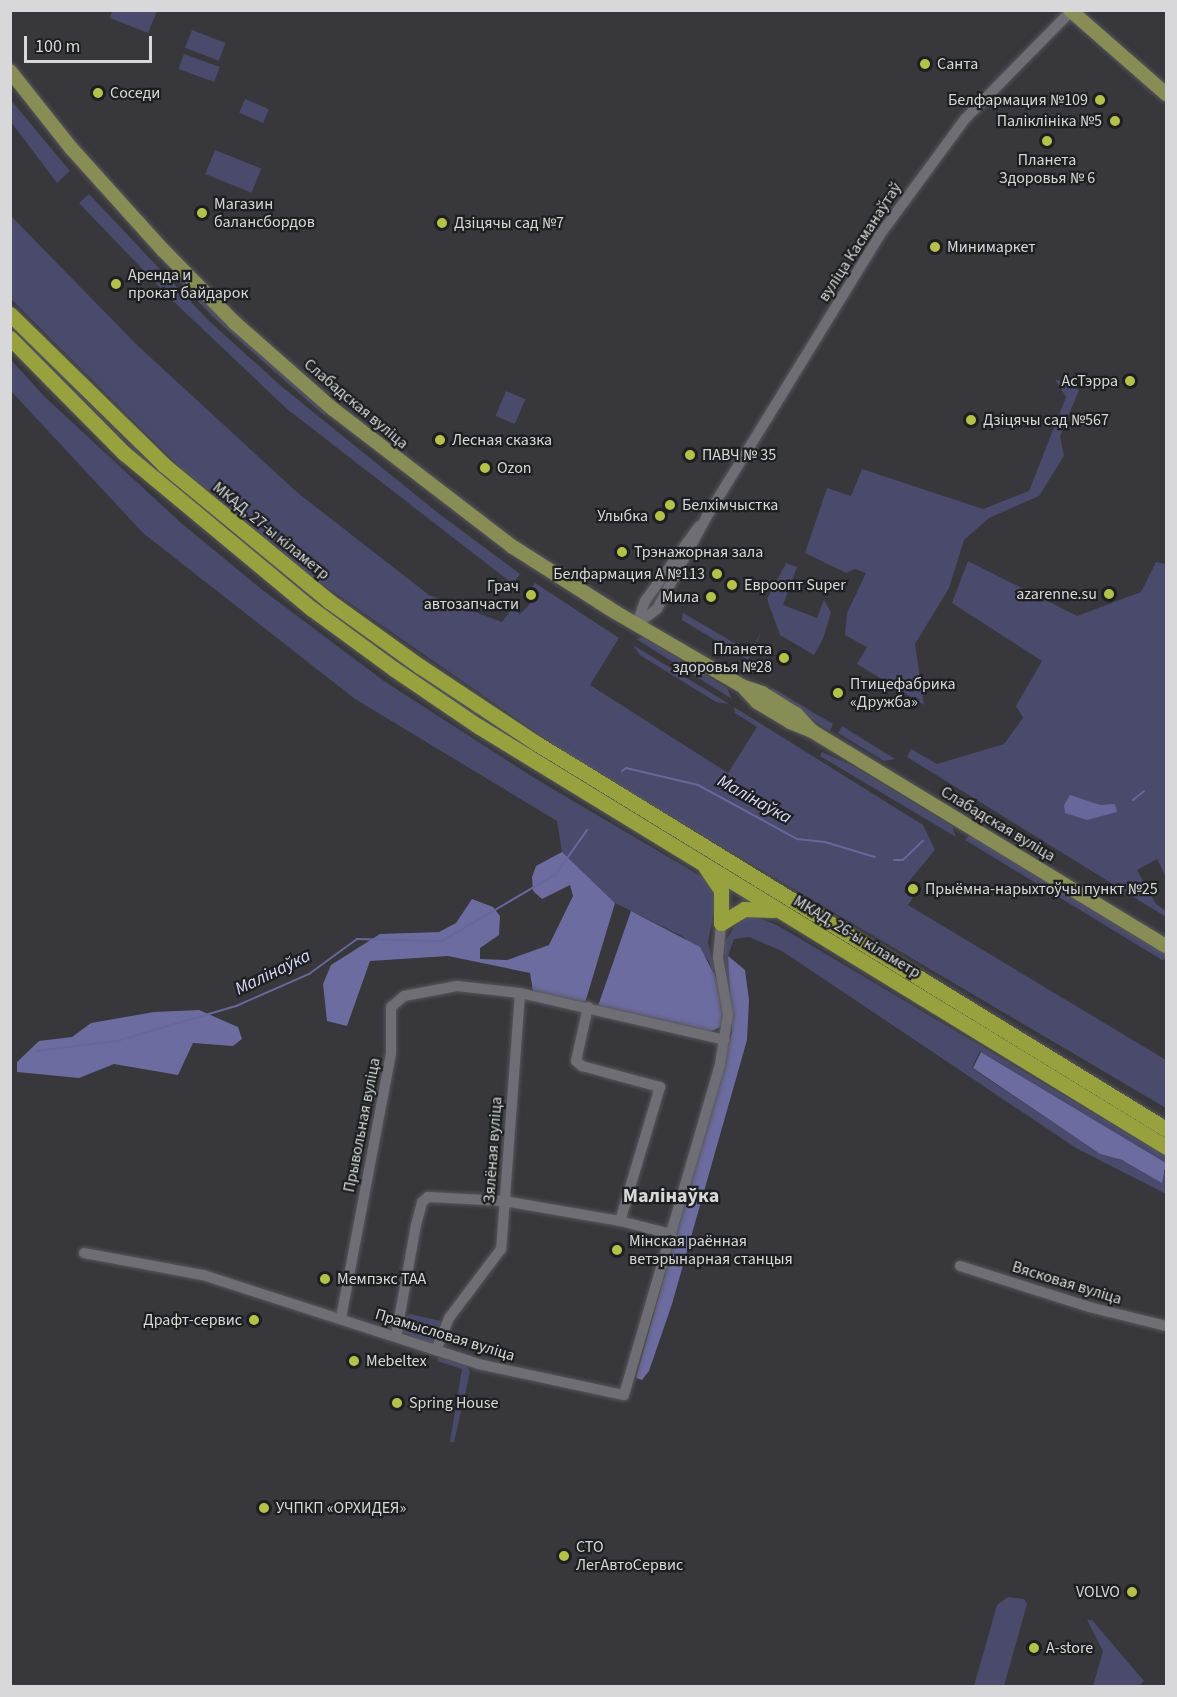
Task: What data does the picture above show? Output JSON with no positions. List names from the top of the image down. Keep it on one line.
{"streets":{"highway":["МКАД, 27-ы кіламетр","МКАД, 26-ы кіламетр"],"main road":["Слабадская вуліца"],"street":["вуліца Касманаўтаў","Прывольная вуліца","Зялёная вуліца","Вясковая вуліца","Прамысловая вуліца"]},"crossings":[["вуліца Касманаўтаў","Слабадская вуліца"],["МКАД, 27-ы кіламетр","МКАД, 26-ы кіламетр"],["Прывольная вуліца","Зялёная вуліца"],["Прывольная вуліца","Прамысловая вуліца"],["Зялёная вуліца","Прамысловая вуліца"]],"districts":["Малінаўка"],"water":["Малінаўка"],"places":["Санта","Соседи","Белфармация №109","Паліклініка №5","Планета Здоровья № 6","Магазин балансбордов","Дзіцячы сад №7","Минимаркет","Аренда и прокат байдарок","АсТэрра","Дзіцячы сад №567","Лесная сказка","ПАВЧ № 35","Ozon","Белхімчыстка","Улыбка","Трэнажорная зала","Белфармация А №113","Евроопт Super","azarenne.su","Грач автозапчасти","Мила","Планета здоровья №28","Птицефабрика «Дружба»","Прыёмна-нарыхтоўчы пункт №25","Мінская раённая ветэрынарная станцыя","Мемпэкс ТАА","Драфт-сервис","Mebeltex","Spring House","УЧПКП «ОРХИДЕЯ»","СТО ЛегАвтоСервис","VOLVO","А-store"],"scale_bar":"100 m"}
